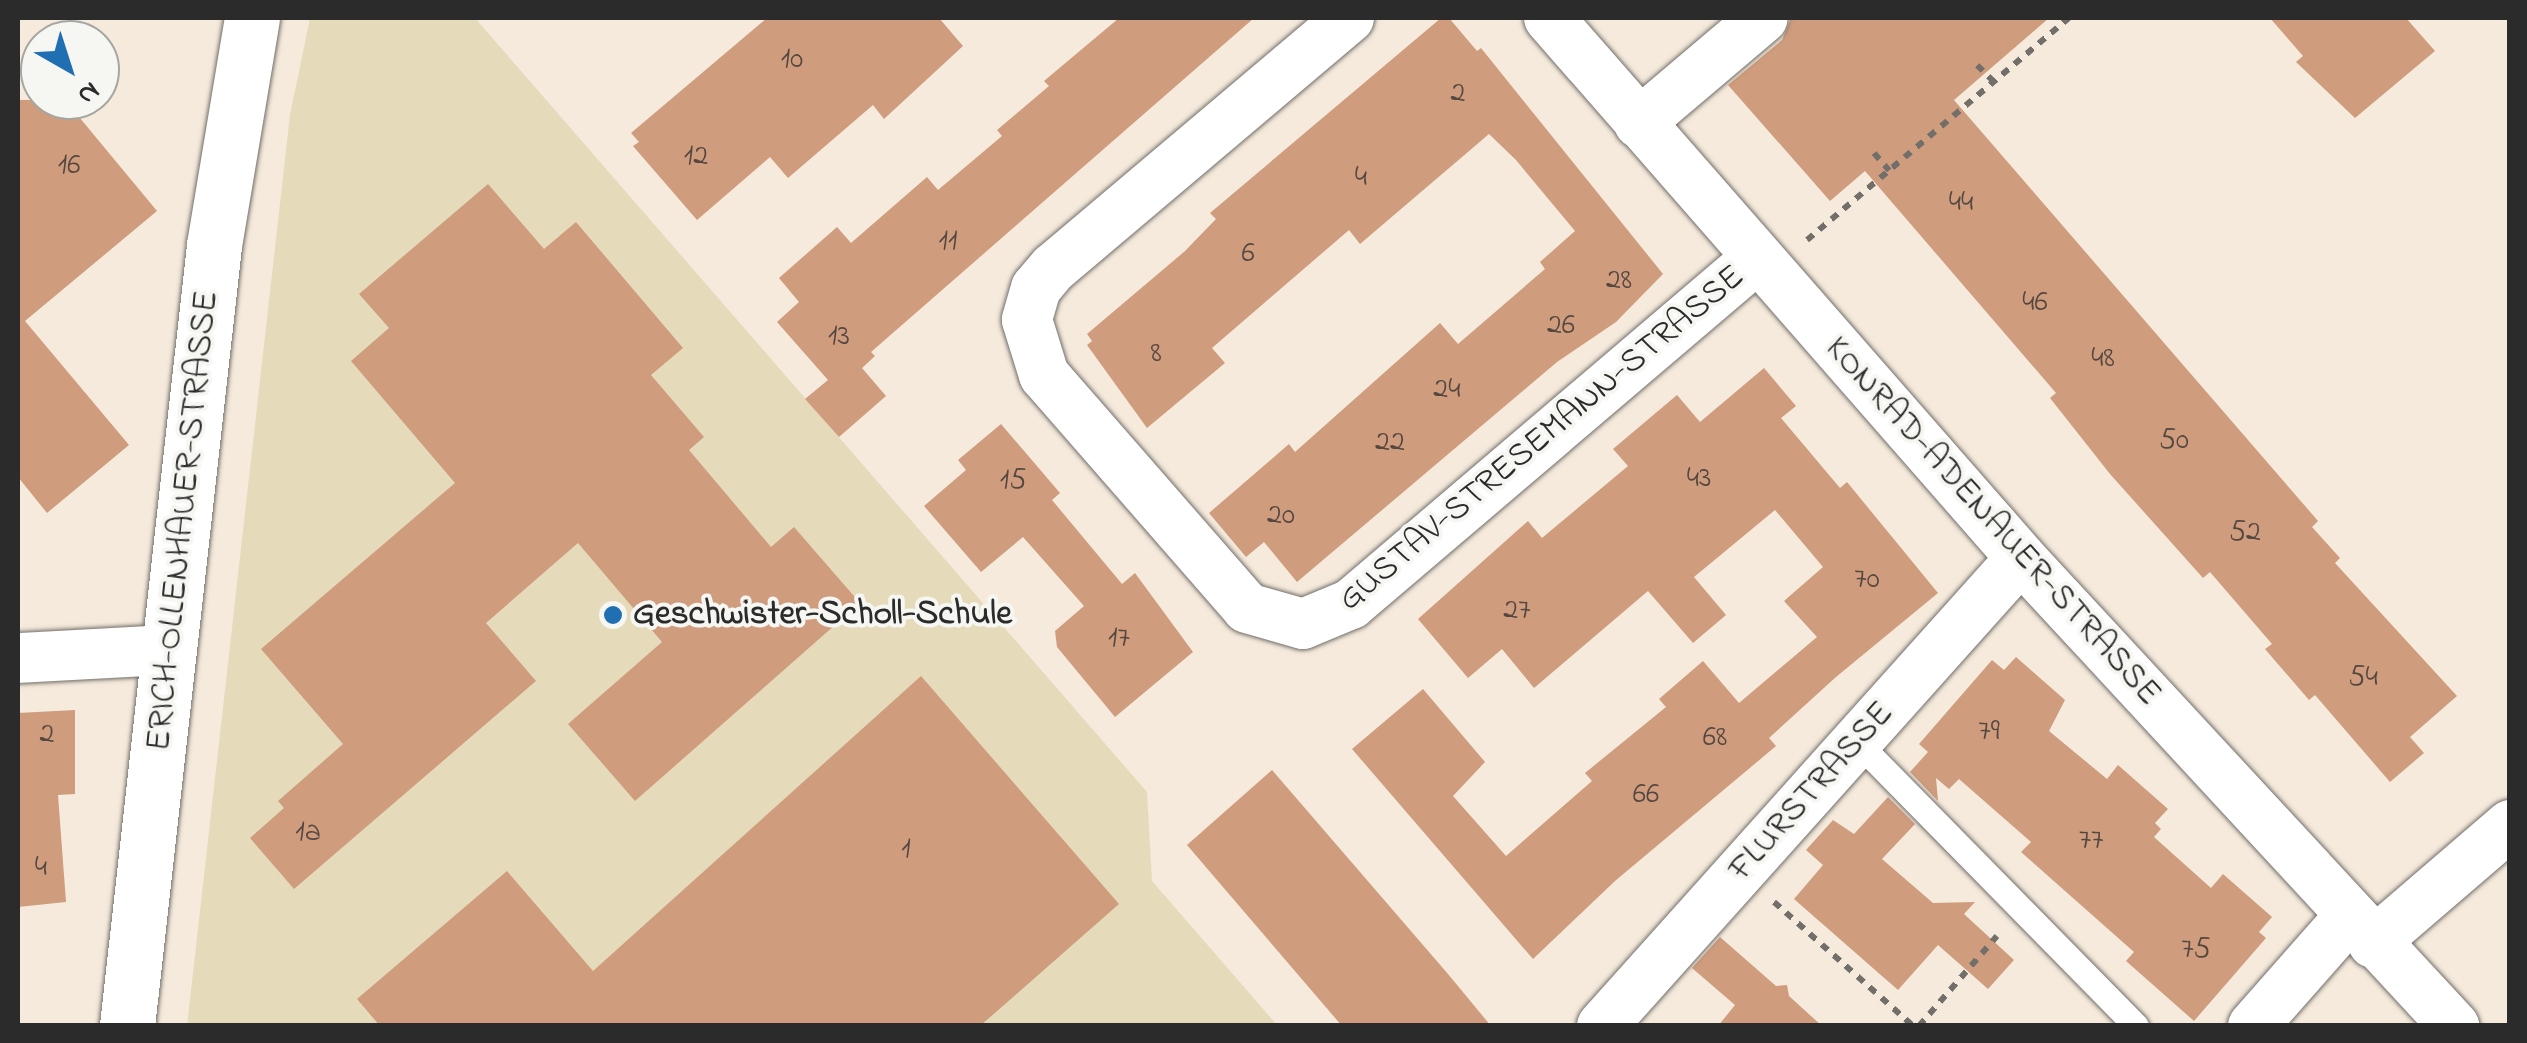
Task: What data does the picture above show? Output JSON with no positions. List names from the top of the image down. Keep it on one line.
{"streets":{"street":["GUSTAV-STRESEMANN-STRASSE","ERICH-OLLENHAUER-STRASSE","KONRAD-ADENAUER-STRASSE","FLURSTRASSE"]},"crossings":[["GUSTAV-STRESEMANN-STRASSE","KONRAD-ADENAUER-STRASSE"],["KONRAD-ADENAUER-STRASSE","FLURSTRASSE"]],"places":["Geschwister-Scholl-Schule"],"house_numbers":["10","2","12","16","4","44","11","6","28","46","26","13","8","48","24","50","22","43","15","20","52","70","27","17","54","79","2","68","66","1a","77","1","4","75"],"north":"bottom right"}
